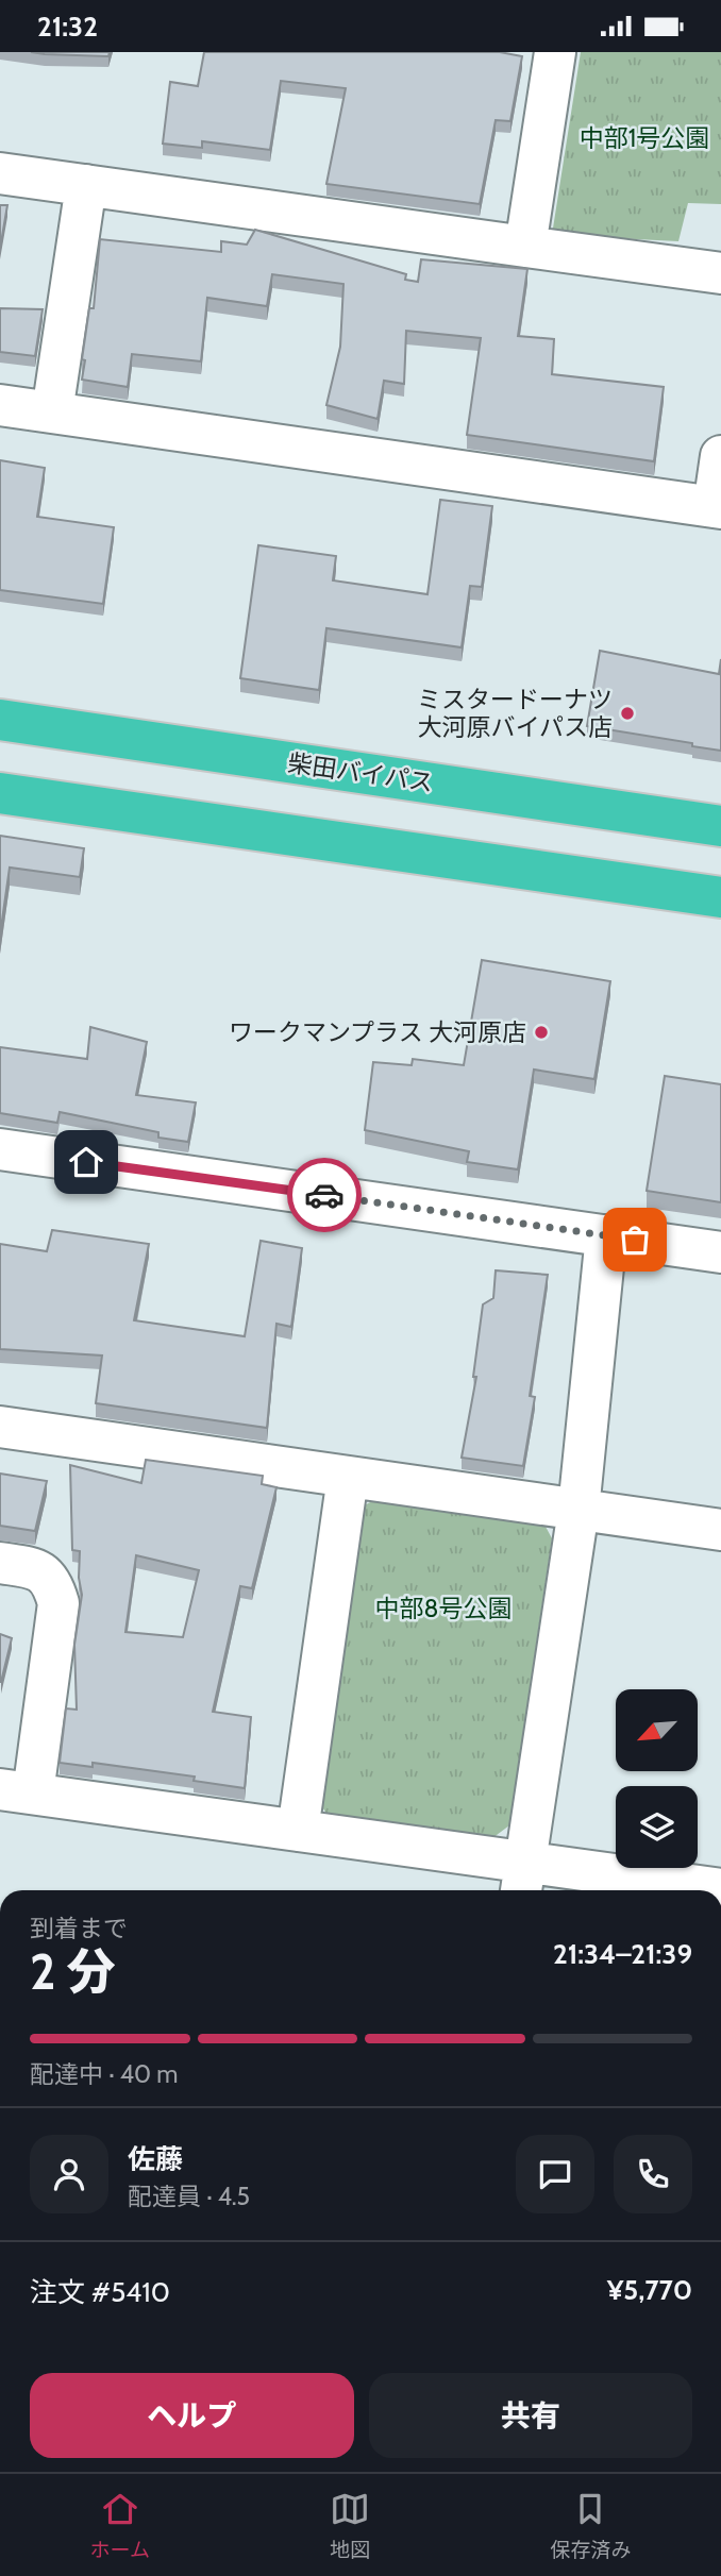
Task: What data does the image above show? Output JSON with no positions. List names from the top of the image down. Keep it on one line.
{"streets":{"highway":["柴田バイパス"]},"parks":["中部1号公園","中部8号公園"],"places":["ミスタードーナツ 大河原バイパス店","ワークマンプラス 大河原店"],"north":"bottom left","page":{"status":"21:32","heading":["2 分","到着まで","21:34–21:39"],"panel":["佐藤","配達員 · 4.5","注文 #5410","¥5,770"],"bar":"配達中 · 40 m","buttons":["ヘルプ","共有"],"tabs":["ホーム","地図","保存済み"]}}
